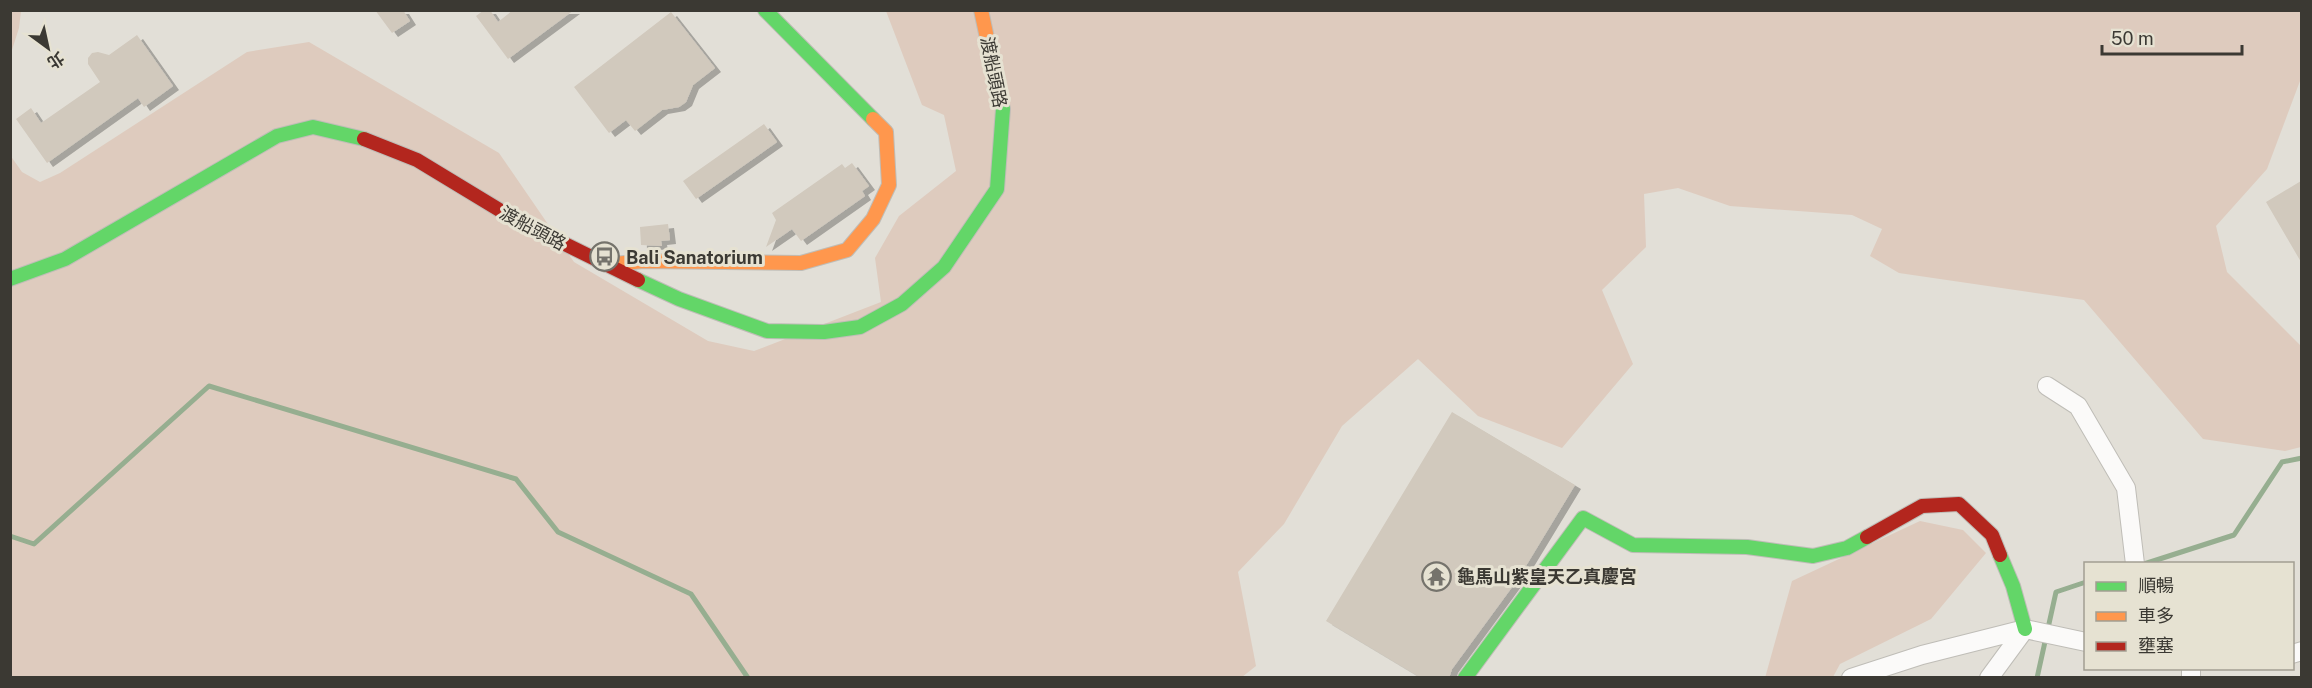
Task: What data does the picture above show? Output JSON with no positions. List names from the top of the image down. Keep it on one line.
{"streets":{"street":["渡船頭路"]},"places":{"bus stop":["Bali Sanatorium"],"temple":["龜馬山紫皇天乙真慶宮"]},"legend":["順暢","車多","壅塞"],"scale_bar":"50 m","north":"bottom right"}
